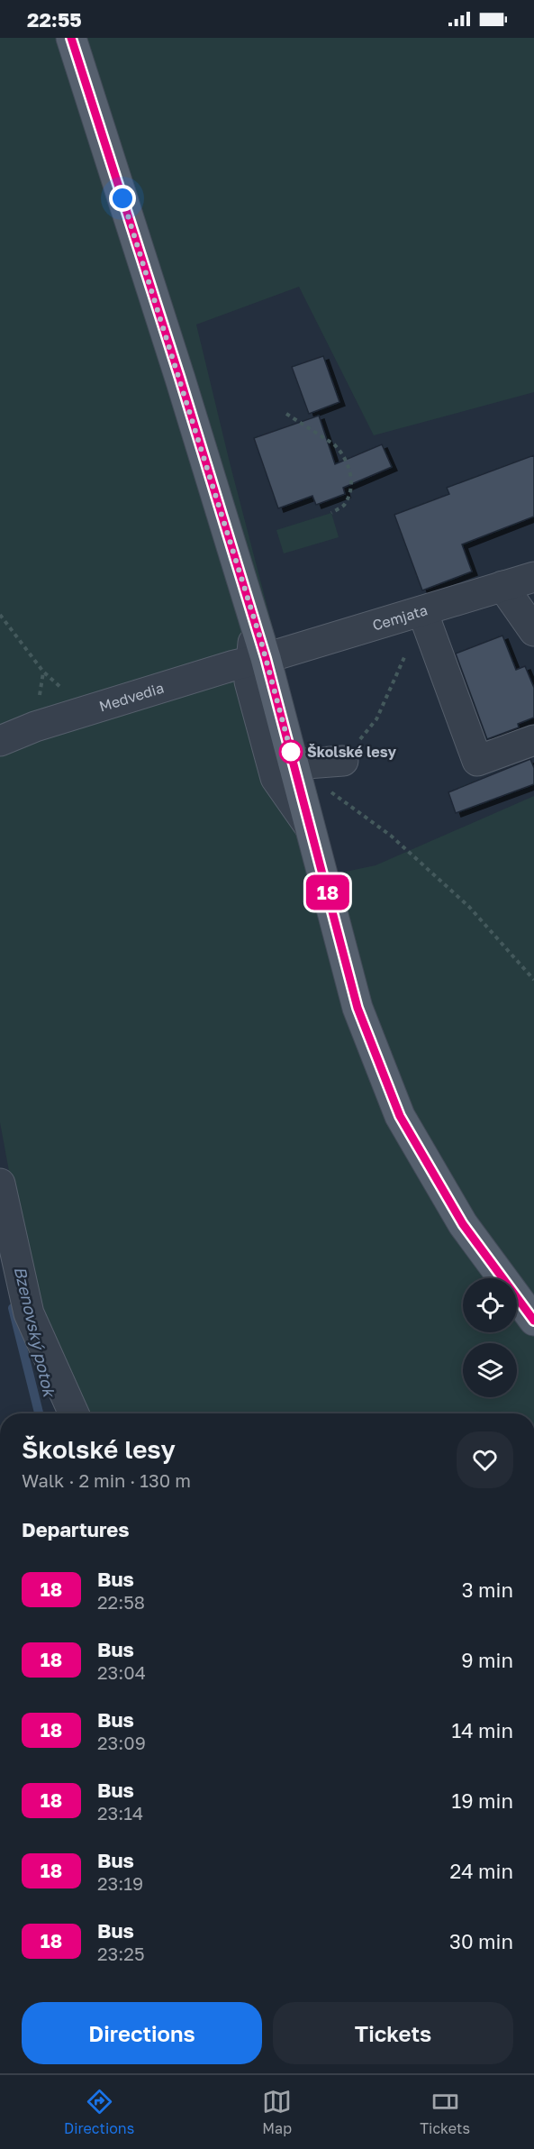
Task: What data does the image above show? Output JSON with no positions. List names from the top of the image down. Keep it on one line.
{"streets":{"street":["Cemjata","Medvedia"]},"crossings":[["Cemjata","Medvedia"]],"water":["Bzenovský potok"],"places":["Školské lesy"],"lines":["bus line 18"],"page":{"status":"22:55","on_map":"18","heading":[["Školské lesy","Walk · 2 min · 130 m"],"Departures"],"list":[{"mark":"18","name":"Bus","note":"22:58","value":"3 min"},{"mark":"18","name":"Bus","note":"23:04","value":"9 min"},{"mark":"18","name":"Bus","note":"23:09","value":"14 min"},{"mark":"18","name":"Bus","note":"23:14","value":"19 min"},{"mark":"18","name":"Bus","note":"23:19","value":"24 min"},{"mark":"18","name":"Bus","note":"23:25","value":"30 min"}],"buttons":["Directions","Tickets"],"tabs":["Directions","Map","Tickets"]}}
